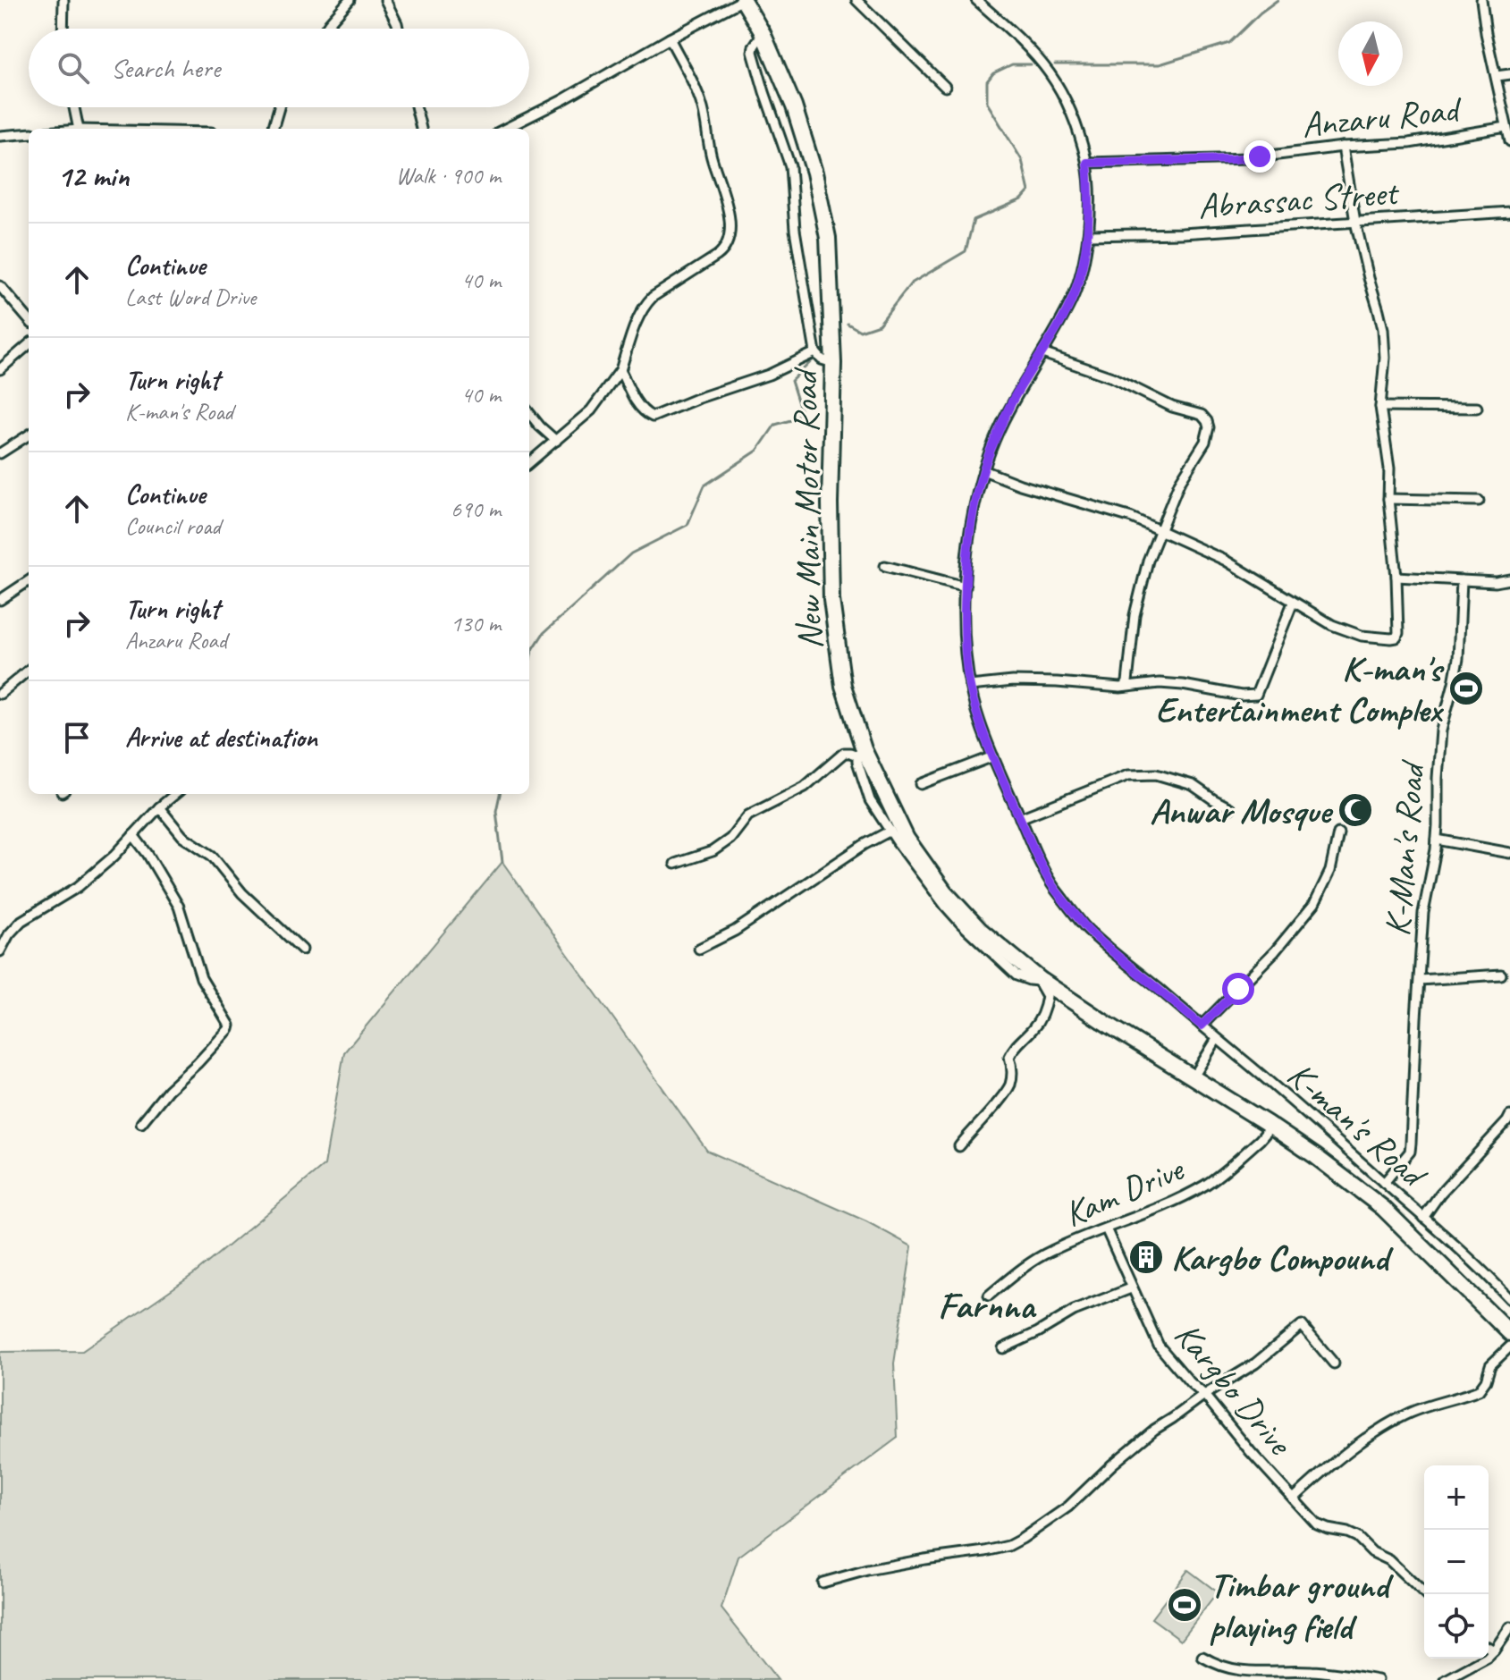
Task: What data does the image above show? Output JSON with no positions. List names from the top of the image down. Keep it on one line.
{"streets":{"highway":["New Main Motor Road"],"street":["Anzaru Road","Abrassac Street","K-Man's Road","K-man's Road","Kam Drive","Kargbo Drive"]},"crossings":[["Anzaru Road","K-man's Road"],["Abrassac Street","K-man's Road"],["New Main Motor Road","Kam Drive"],["K-Man's Road","K-man's Road"],["Kam Drive","Kargbo Drive"]],"districts":["Farnna"],"places":{"sports":["K-man's Entertainment Complex","Timbar ground playing field"],"mosque":["Anwar Mosque"],"building":["Kargbo Compound"]},"north":"bottom","page":{"search":"Search here","heading":["12 min","Walk · 900 m"],"list":[["Continue","Last Word Drive","40 m"],["Turn right","K-man's Road","40 m"],["Continue","Council road","690 m"],["Turn right","Anzaru Road","130 m"],"Arrive at destination"],"map_buttons":["+","−"]}}
